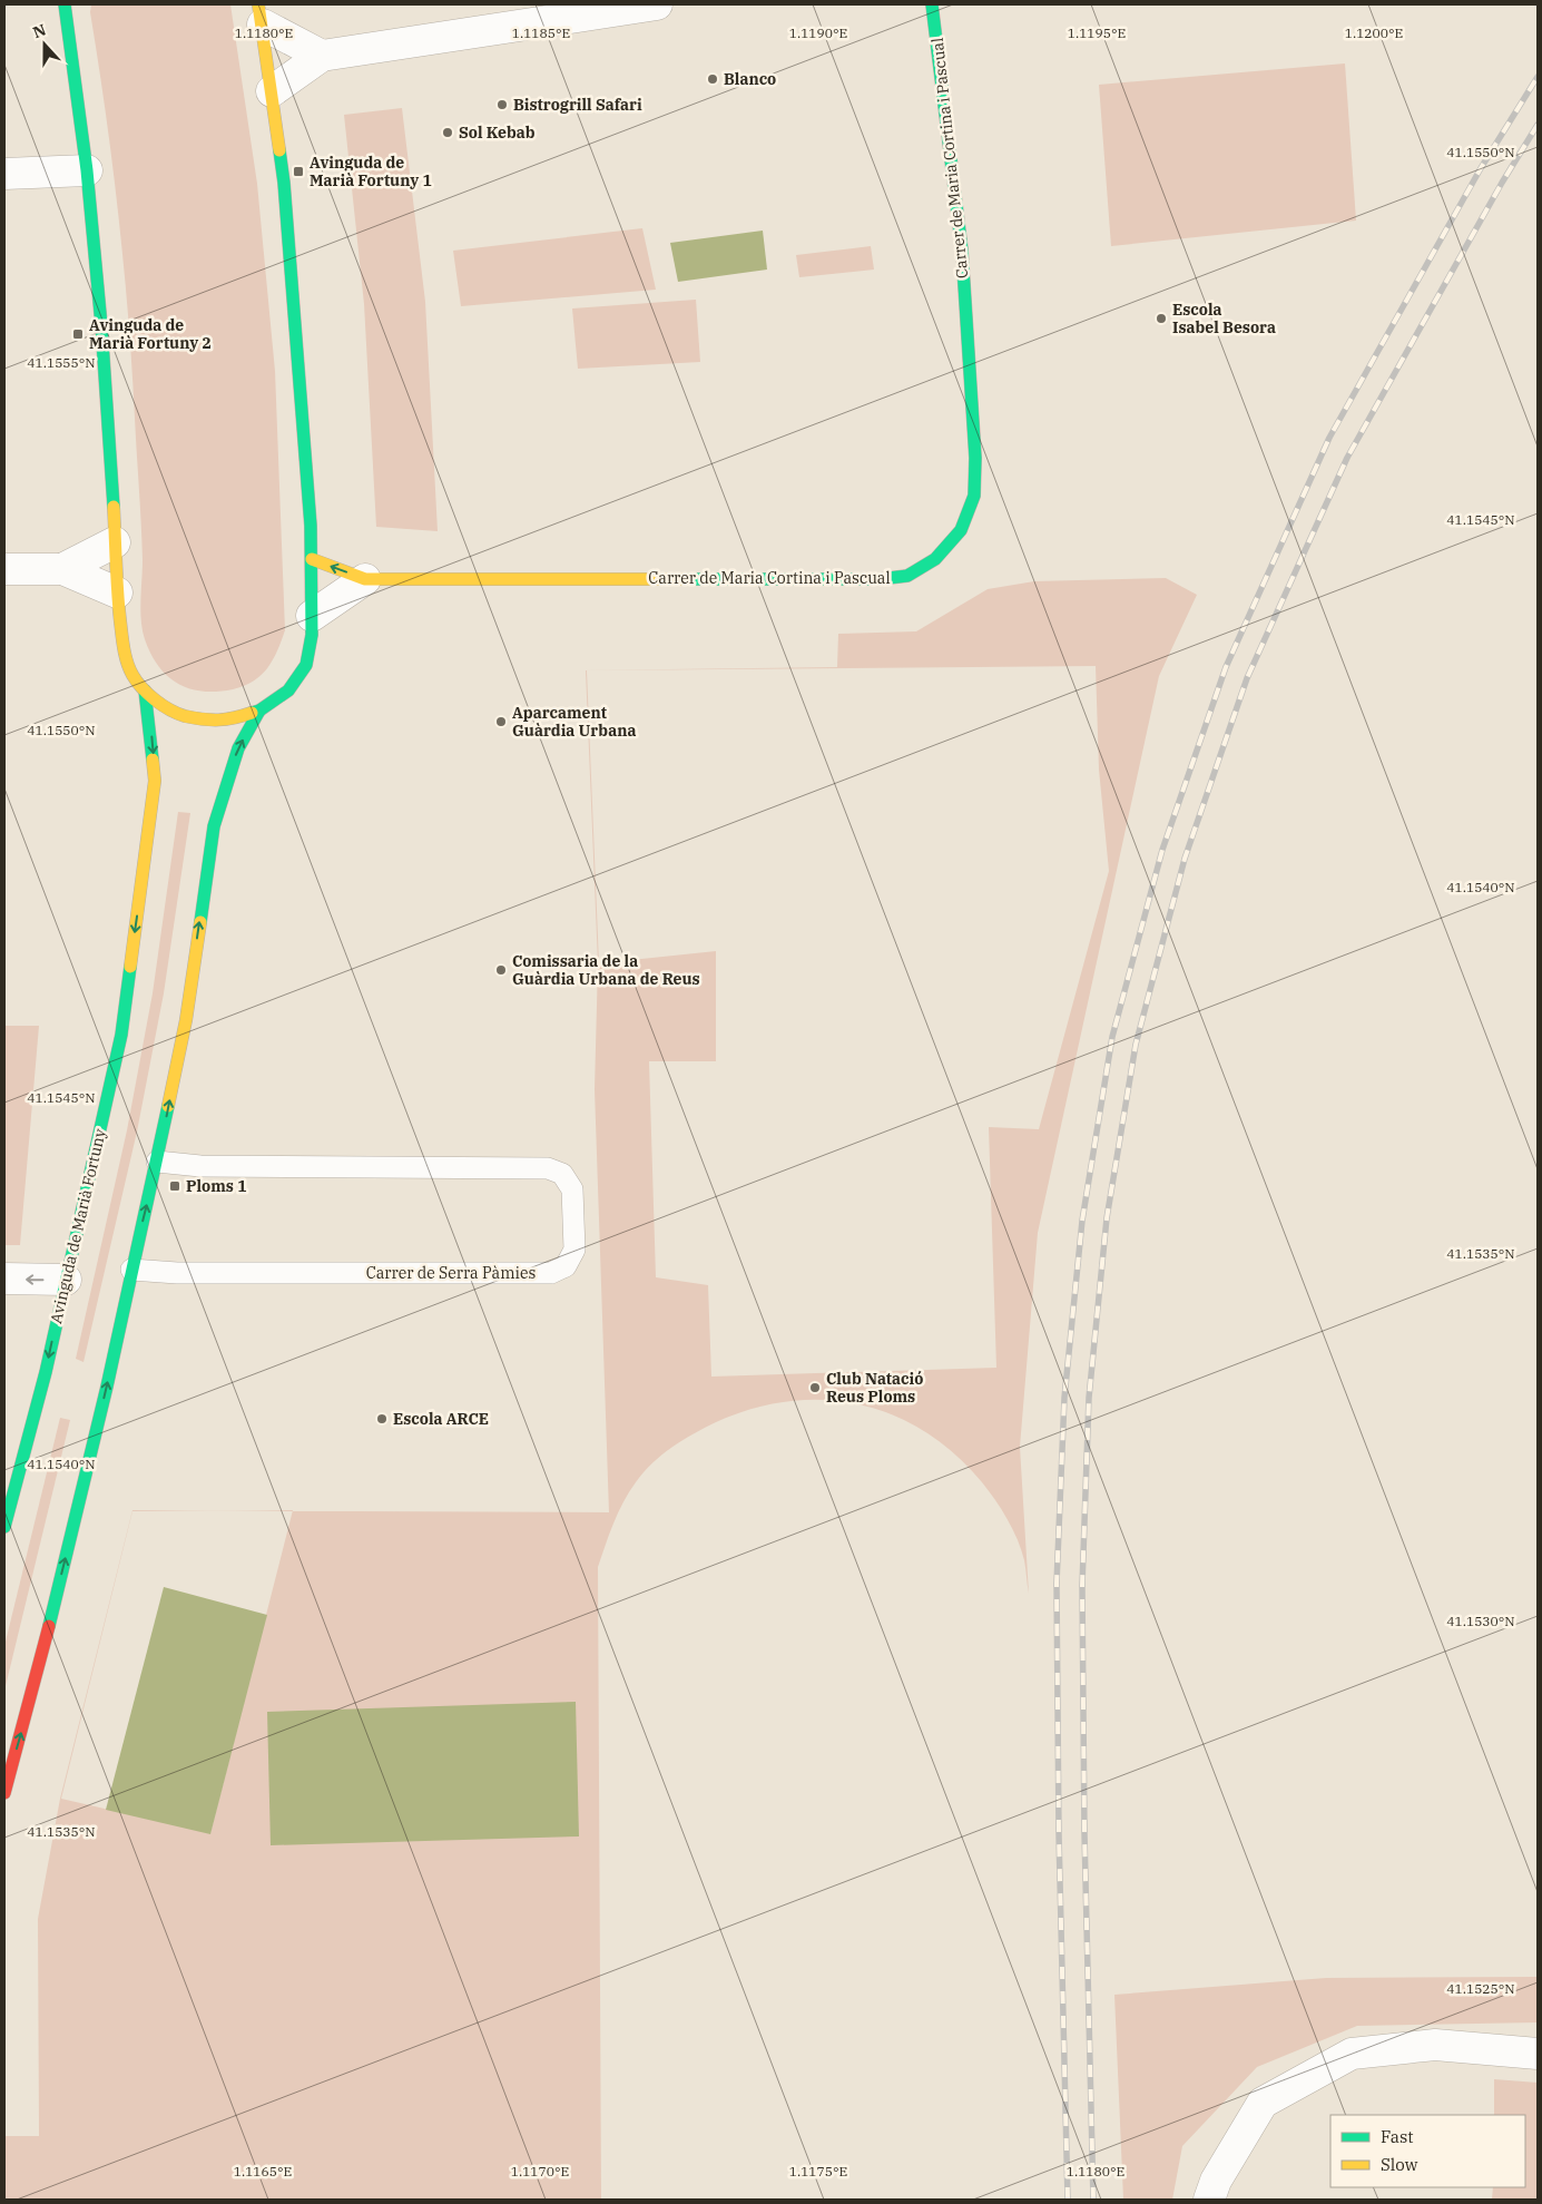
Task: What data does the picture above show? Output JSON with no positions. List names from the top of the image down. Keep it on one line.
{"streets":{"main road":["Carrer de Maria Cortina i Pascual","Avinguda de Marià Fortuny"],"lane":["Carrer de Serra Pàmies"]},"places":{"other":["Blanco","Bistrogrill Safari","Sol Kebab","Escola Isabel Besora","Aparcament Guàrdia Urbana","Comissaria de la Guàrdia Urbana de Reus","Club Natació Reus Ploms","Escola ARCE"],"transit":["Avinguda de Marià Fortuny 1","Avinguda de Marià Fortuny 2","Ploms 1"]},"legend":["Fast","Slow"],"north":"top","coordinates":["1.1180°E","1.1185°E","1.1190°E","1.1195°E","1.1200°E","41.1550°N","41.1555°N","41.1545°N","41.1540°N","41.1535°N","41.1530°N","41.1525°N","1.1165°E","1.1170°E","1.1175°E"]}
